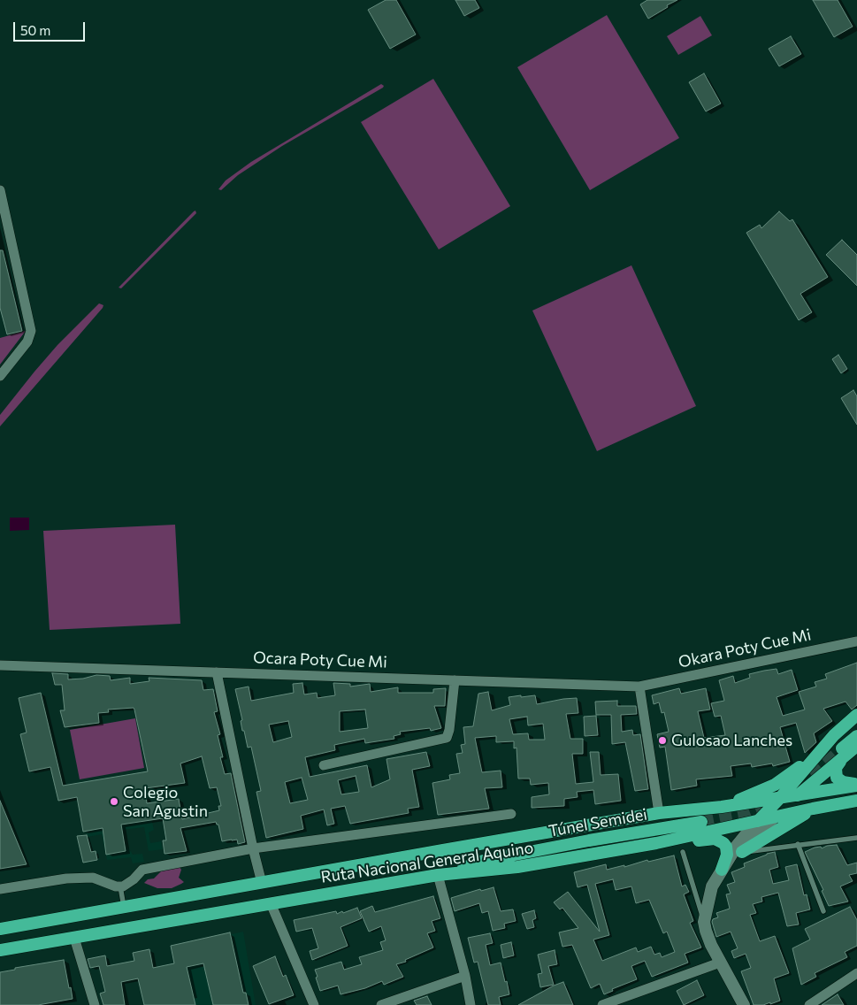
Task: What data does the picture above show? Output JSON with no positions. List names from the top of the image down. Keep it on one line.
{"streets":{"highway":["Túnel Semidei","Ruta Nacional General Aquino"],"street":["Okara Poty Cue Mi","Ocara Poty Cue Mi"]},"crossings":[["Okara Poty Cue Mi","Ocara Poty Cue Mi"],["Túnel Semidei","Ruta Nacional General Aquino"]],"places":["Gulosao Lanches","Colegio San Agustin"],"scale_bar":"50 m"}
